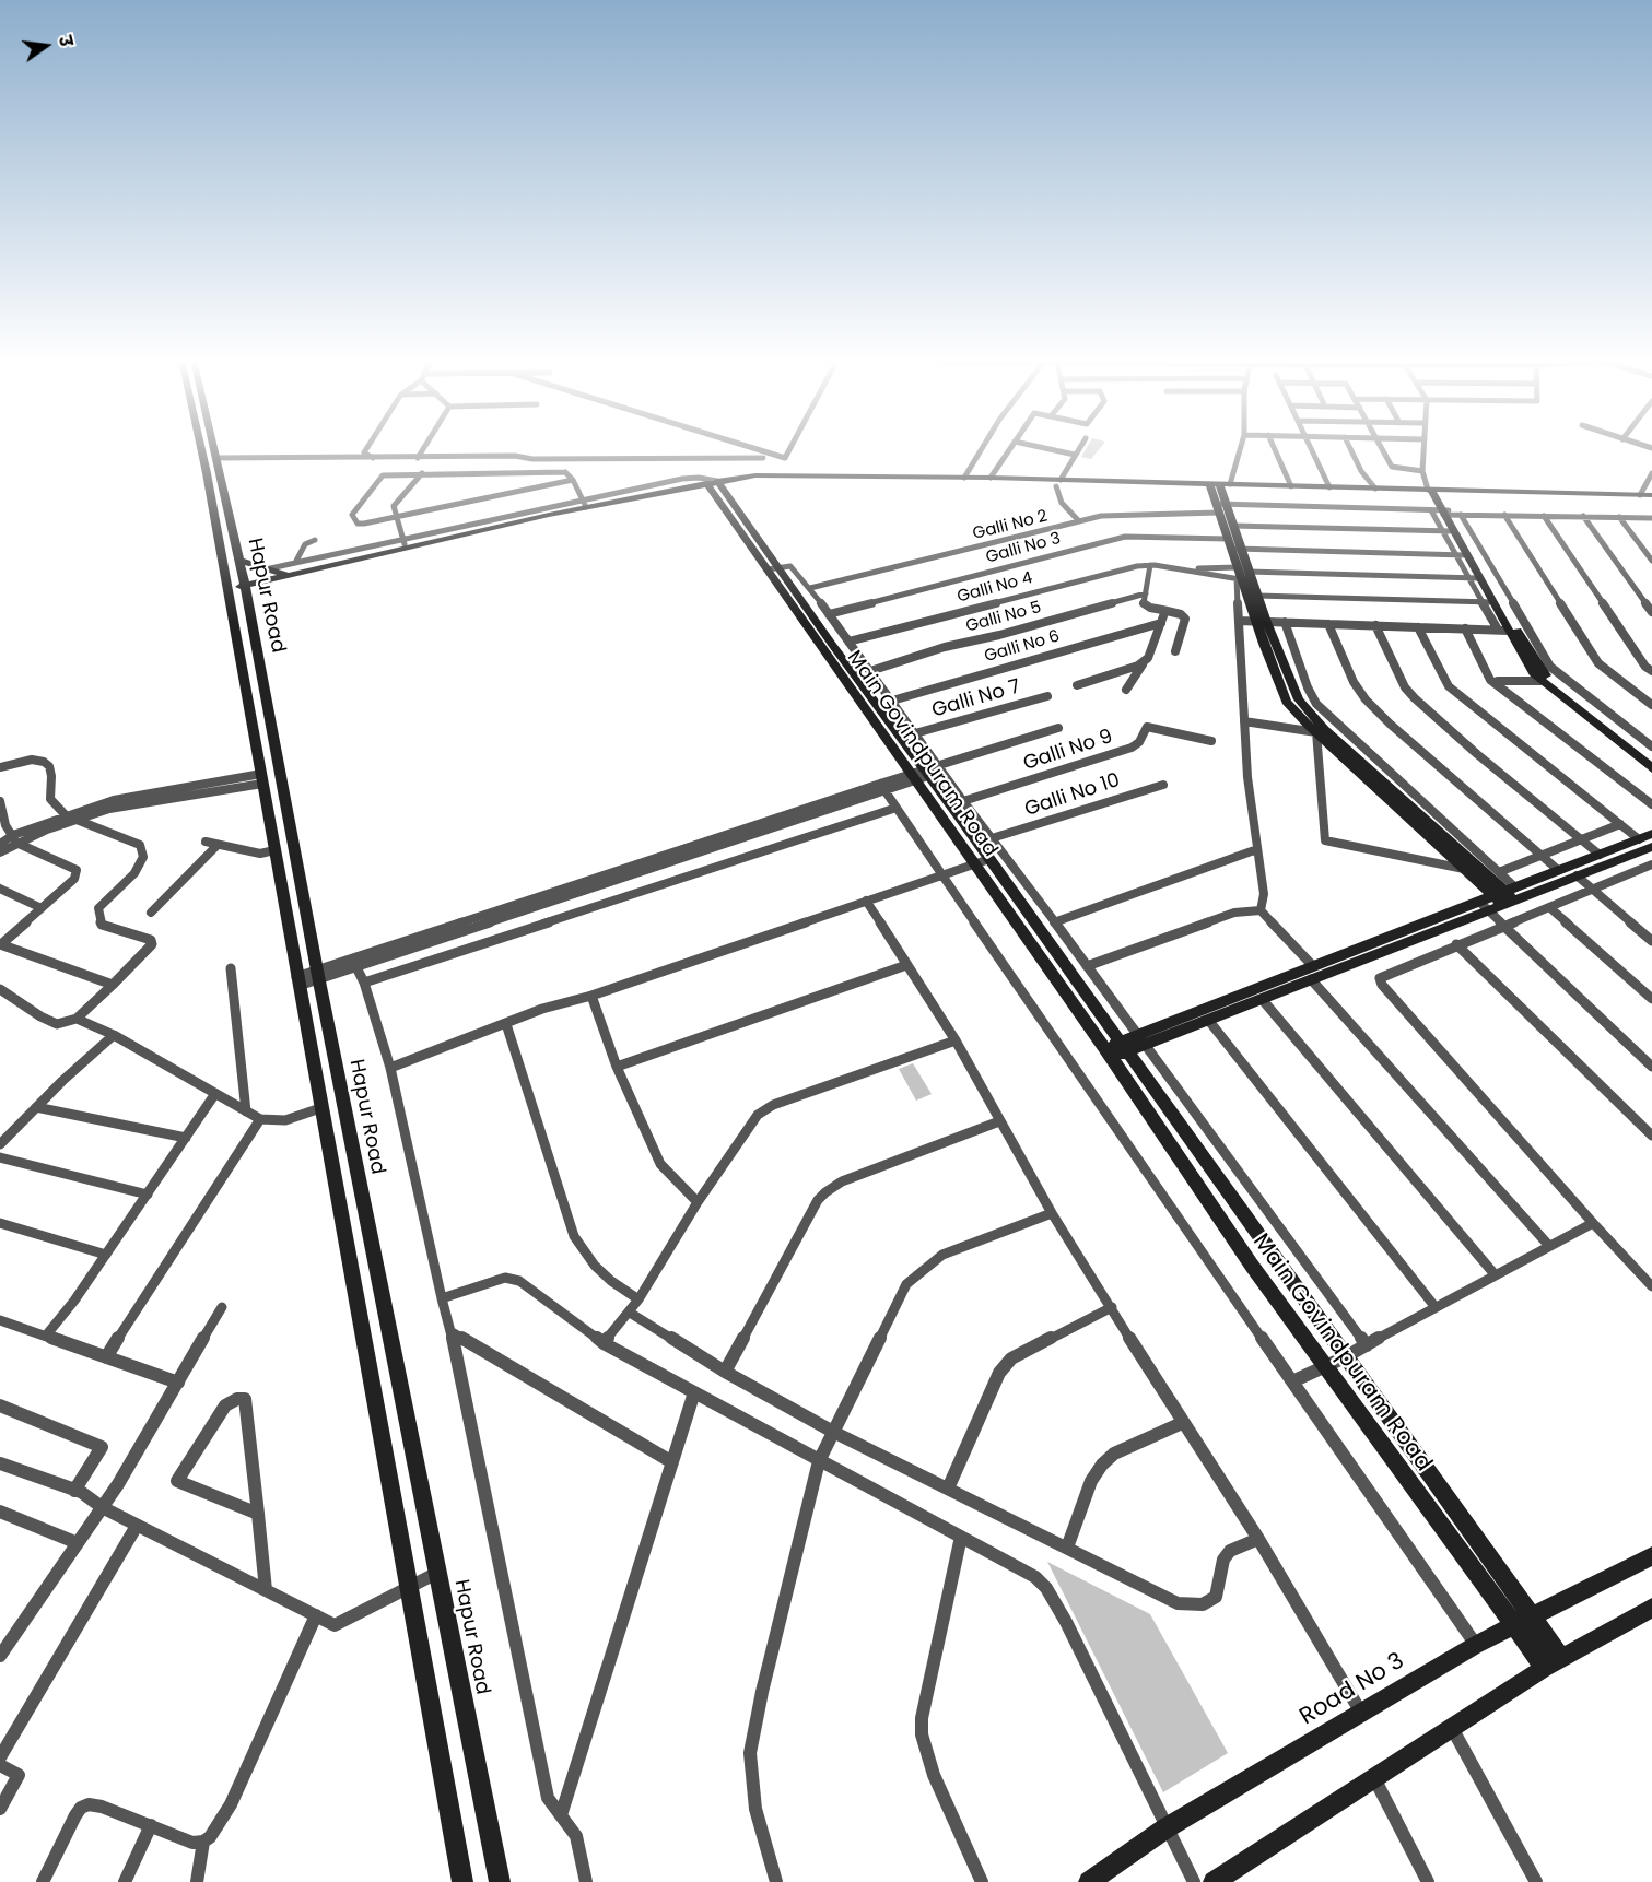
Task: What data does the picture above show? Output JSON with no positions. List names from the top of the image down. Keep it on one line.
{"streets":{"street":["Galli No 2","Galli No 3","Galli No 4","Hapur Road","Galli No 5","Galli No 6","Galli No 7","Galli No 9","Main Govindpuram Road","Galli No 10","Road No 3"]},"crossings":[["Main Govindpuram Road","Road No 3"]],"north":"right"}
